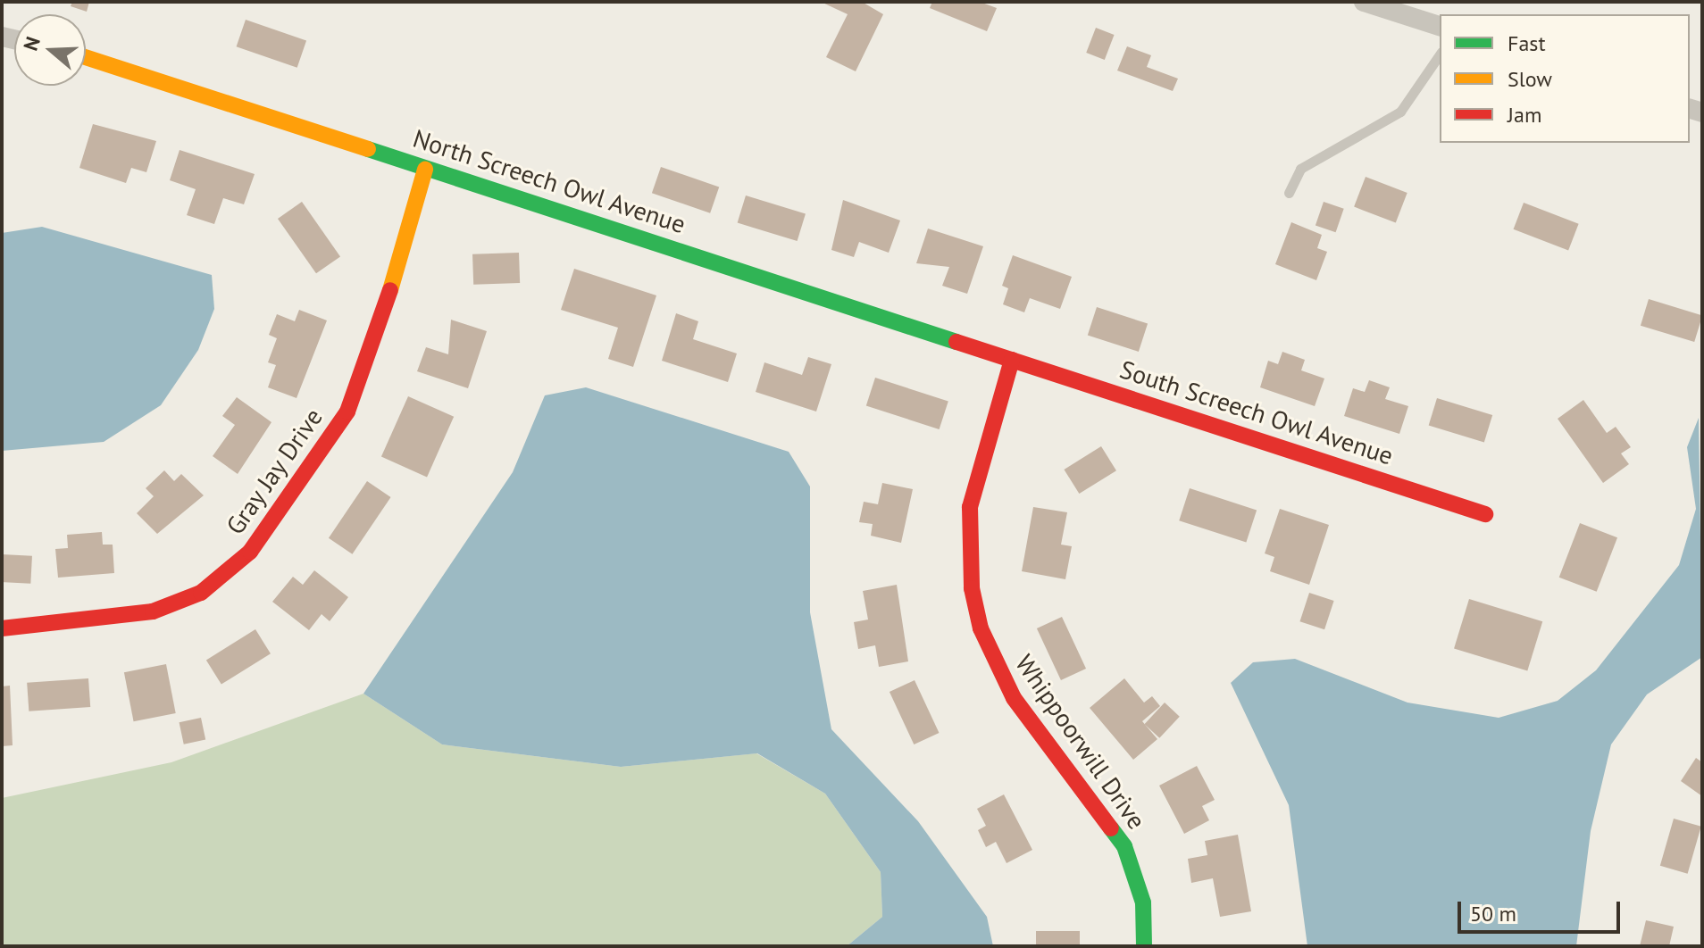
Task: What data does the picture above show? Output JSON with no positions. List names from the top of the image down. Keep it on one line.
{"streets":{"street":["North Screech Owl Avenue","South Screech Owl Avenue","Gray Jay Drive","Whippoorwill Drive"]},"crossings":[["North Screech Owl Avenue","South Screech Owl Avenue"],["North Screech Owl Avenue","Gray Jay Drive"],["North Screech Owl Avenue","Whippoorwill Drive"],["South Screech Owl Avenue","Whippoorwill Drive"]],"legend":["Fast","Slow","Jam"],"scale_bar":"50 m","north":"left"}
